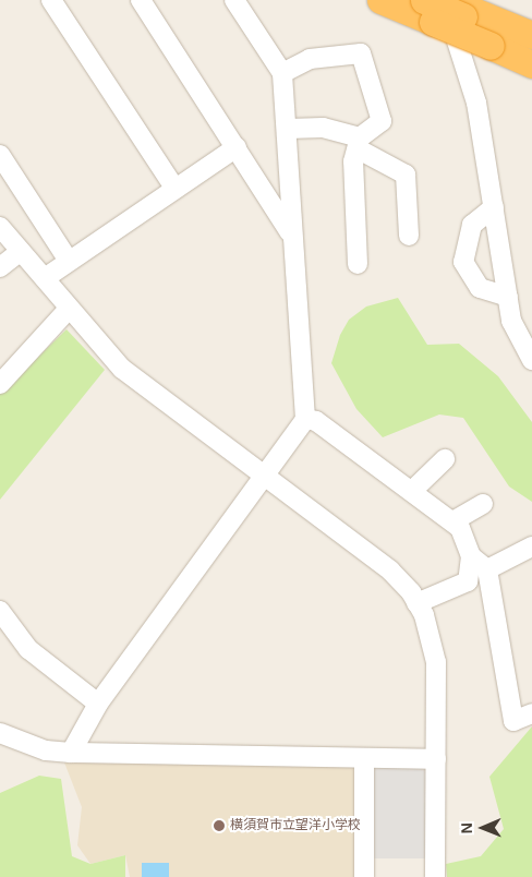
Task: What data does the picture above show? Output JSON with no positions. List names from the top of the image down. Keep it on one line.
{"places":["横須賀市立望洋小学校"],"north":"left"}
